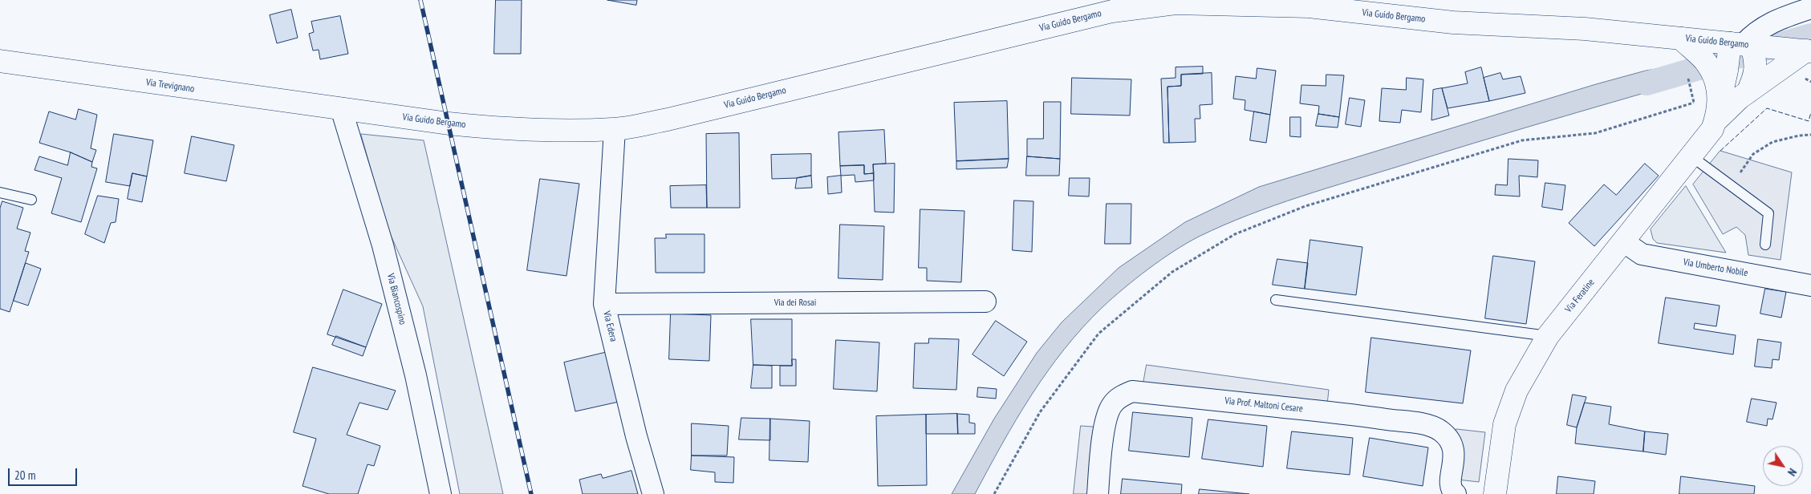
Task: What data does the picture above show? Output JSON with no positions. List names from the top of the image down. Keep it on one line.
{"streets":{"main road":["Via Guido Bergamo","Via Trevignano","Via Feratine"],"street":["Via Umberto Nobile","Via Biancospino","Via dei Rosai","Via Edera","Via Prof. Maltoni Cesare"]},"crossings":[["Via Guido Bergamo","Via Trevignano"],["Via Guido Bergamo","Via Biancospino"],["Via Guido Bergamo","Via Edera"],["Via Trevignano","Via Biancospino"],["Via Umberto Nobile","Via Feratine"],["Via dei Rosai","Via Edera"]],"scale_bar":"20 m","north":"bottom right"}
